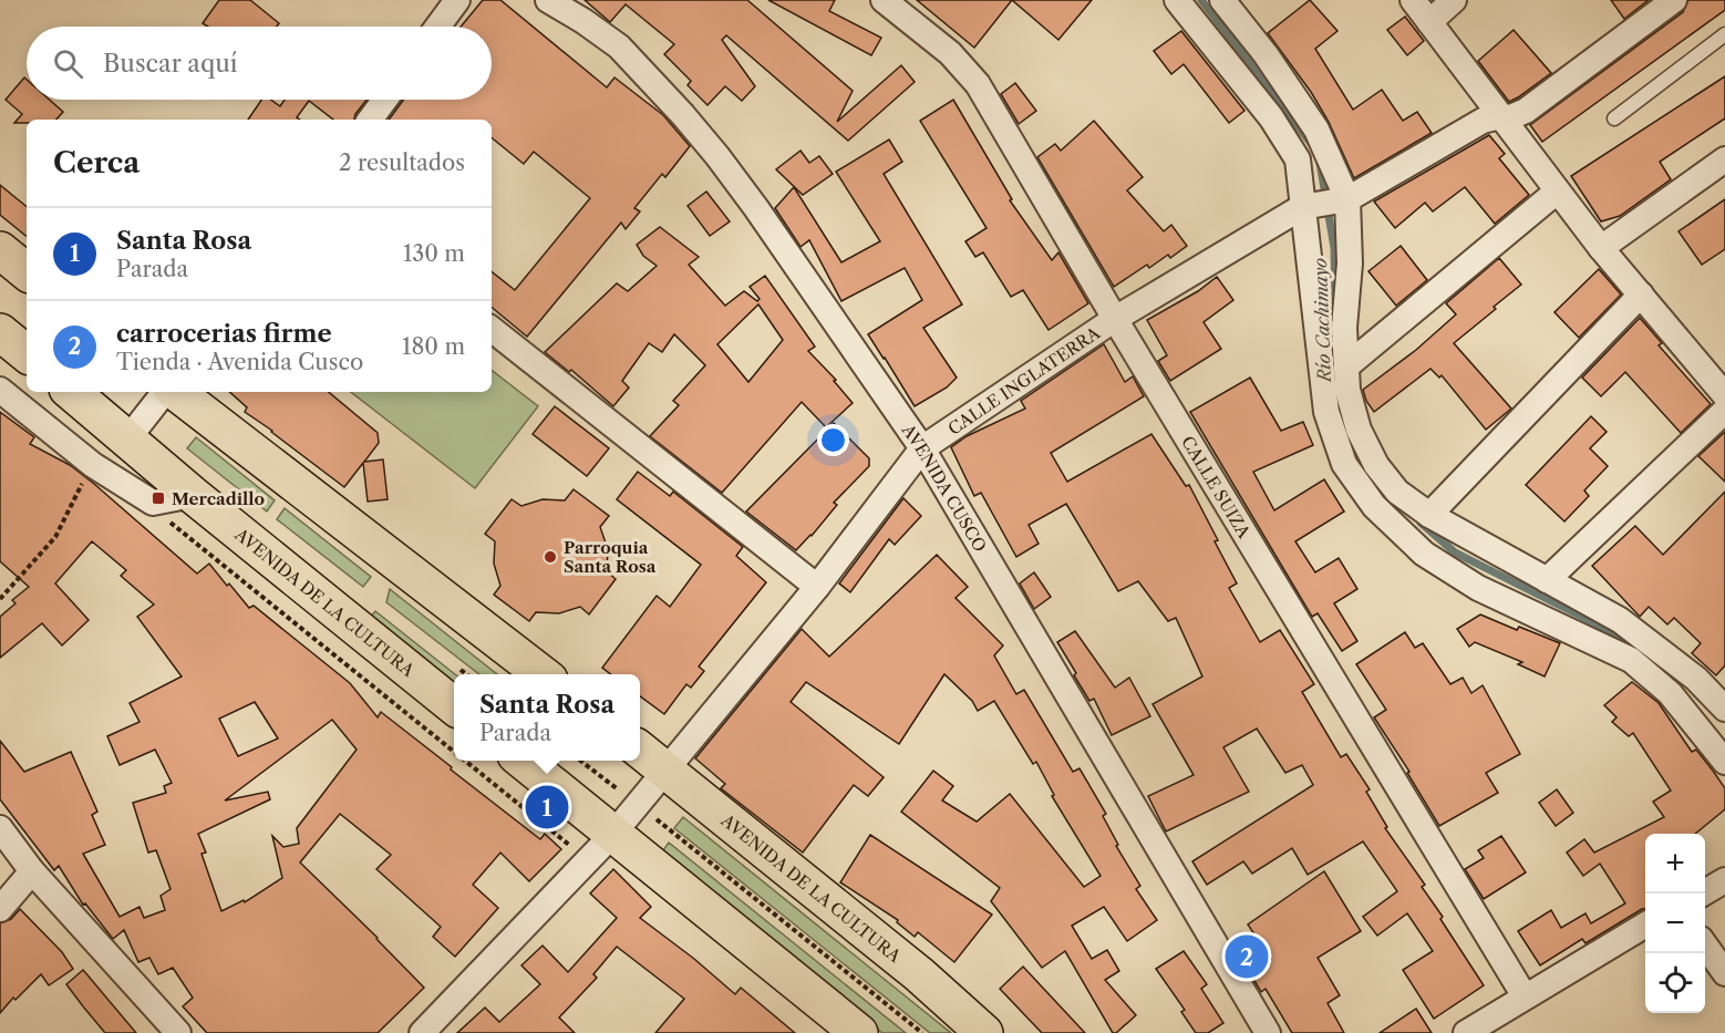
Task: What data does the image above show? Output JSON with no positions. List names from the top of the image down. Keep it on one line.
{"streets":{"highway":["AVENIDA DE LA CULTURA"],"street":["CALLE INGLATERRA","AVENIDA CUSCO","CALLE SUIZA"]},"crossings":[["CALLE INGLATERRA","AVENIDA CUSCO"],["CALLE INGLATERRA","CALLE SUIZA"],["CALLE INGLATERRA","AVENIDA DE LA CULTURA"]],"water":["Río Cachimayo"],"places":{"transit":["Mercadillo"],"other":["Parroquia Santa Rosa"]},"page":{"search":"Buscar aquí","heading":["Cerca","2 resultados"],"list":[{"mark":"1","name":"Santa Rosa","note":"Parada","value":"130 m"},{"mark":"2","name":"carrocerias firme","note":"Tienda · Avenida Cusco","value":"180 m"}],"popup":["Santa Rosa","Parada"],"pins":["1","2"],"map_buttons":["+","−"]}}
